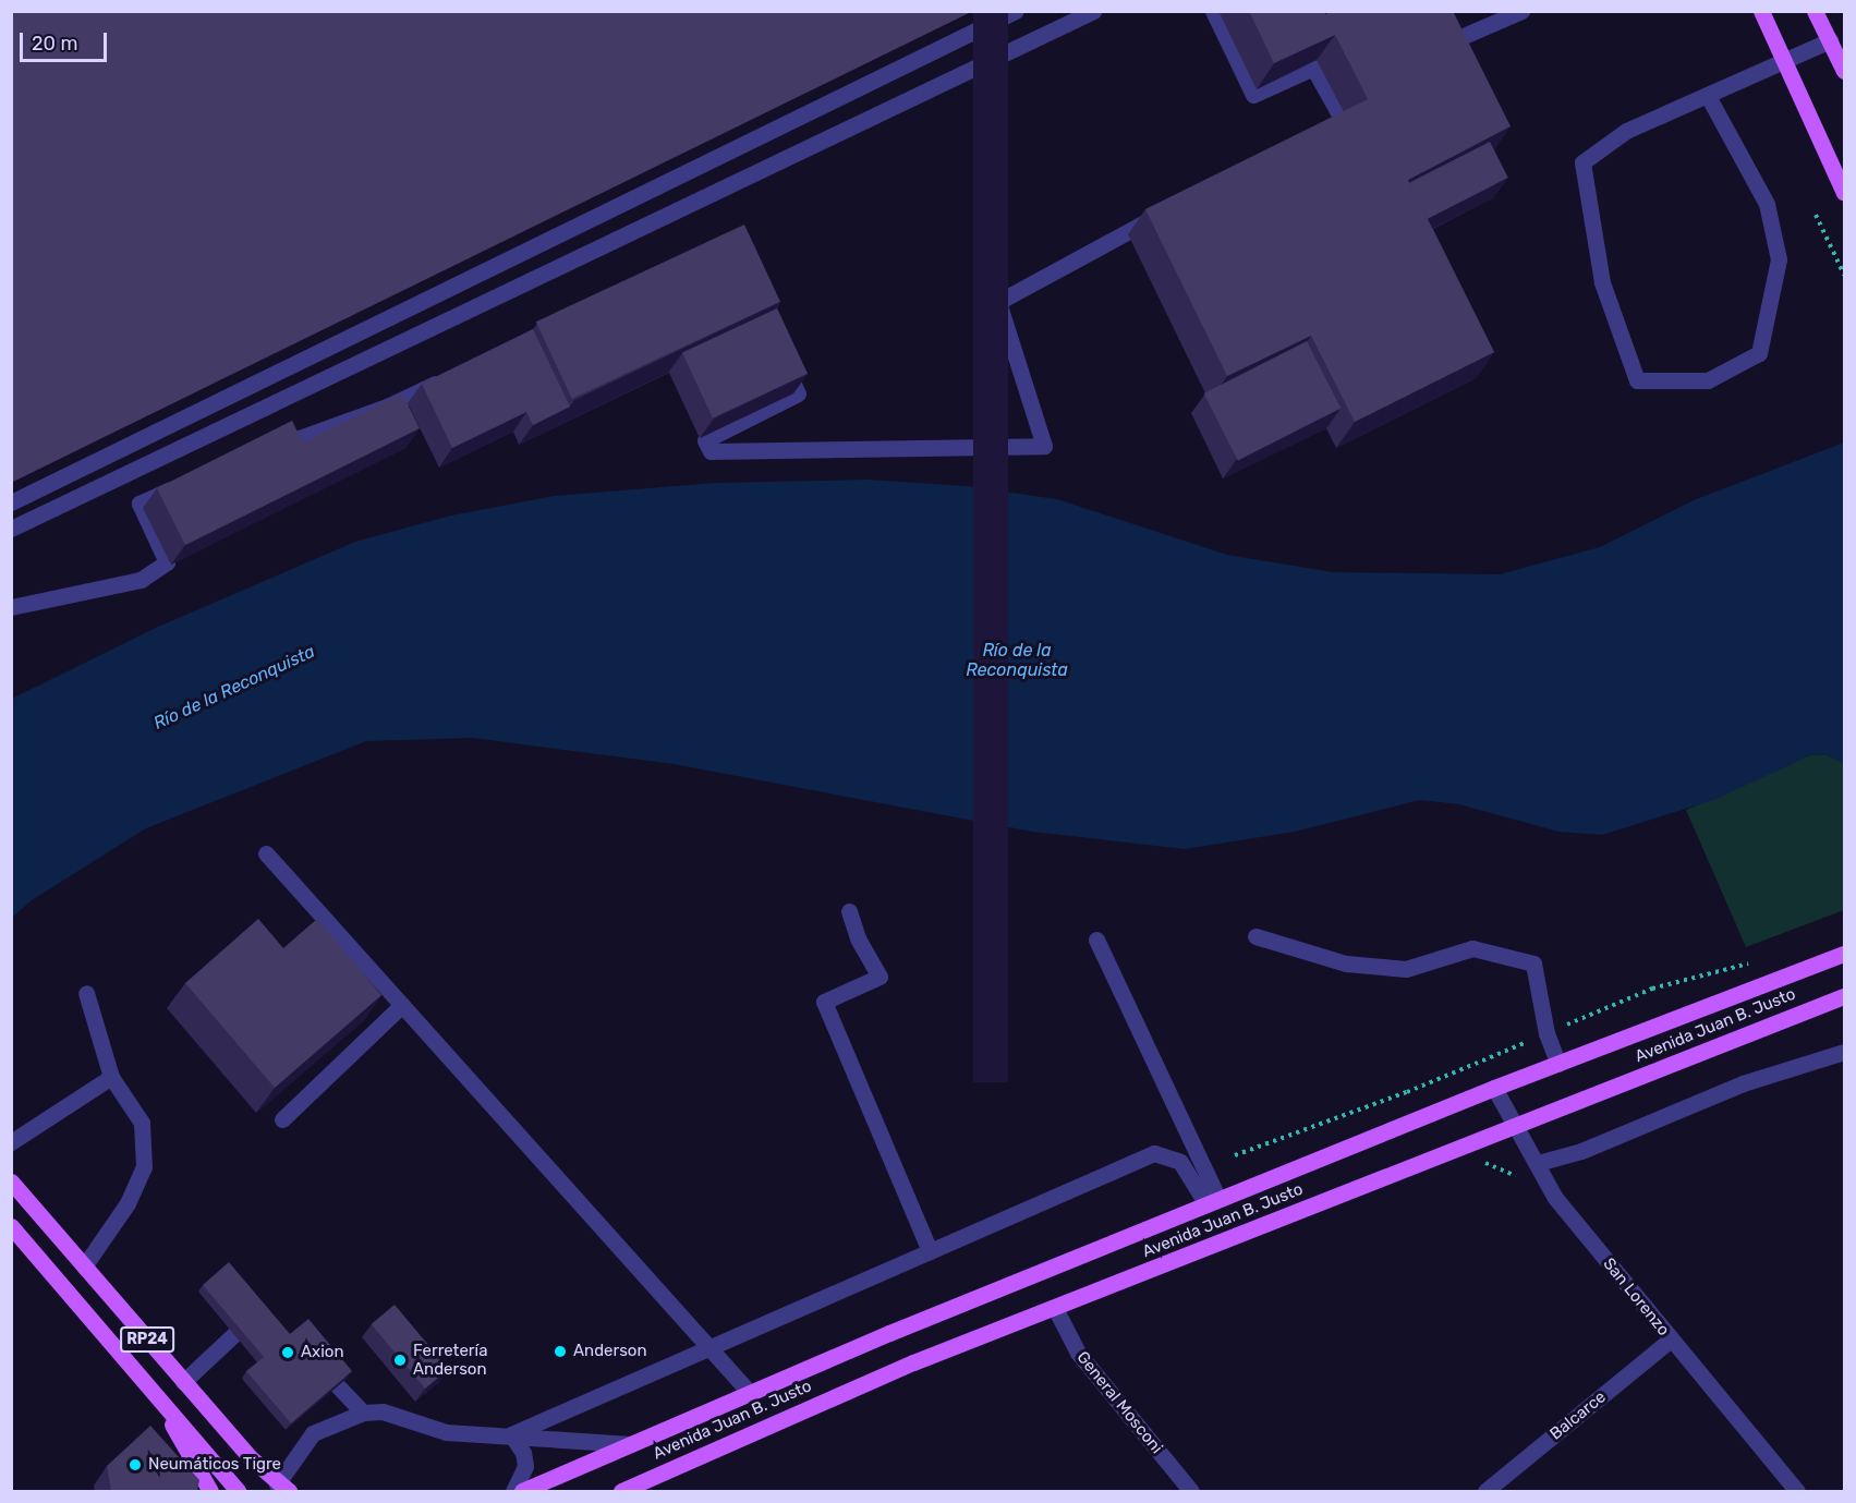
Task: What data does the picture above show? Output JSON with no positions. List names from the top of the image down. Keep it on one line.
{"streets":{"main road":["Avenida Juan B. Justo","RP24"],"street":["San Lorenzo","General Mosconi","Balcarce"]},"crossings":[["Avenida Juan B. Justo","San Lorenzo"],["Avenida Juan B. Justo","General Mosconi"],["San Lorenzo","Balcarce"]],"water":["Río de la Reconquista"],"places":["Anderson","Axion","Ferretería Anderson","Neumáticos Tigre"],"scale_bar":"20 m"}
